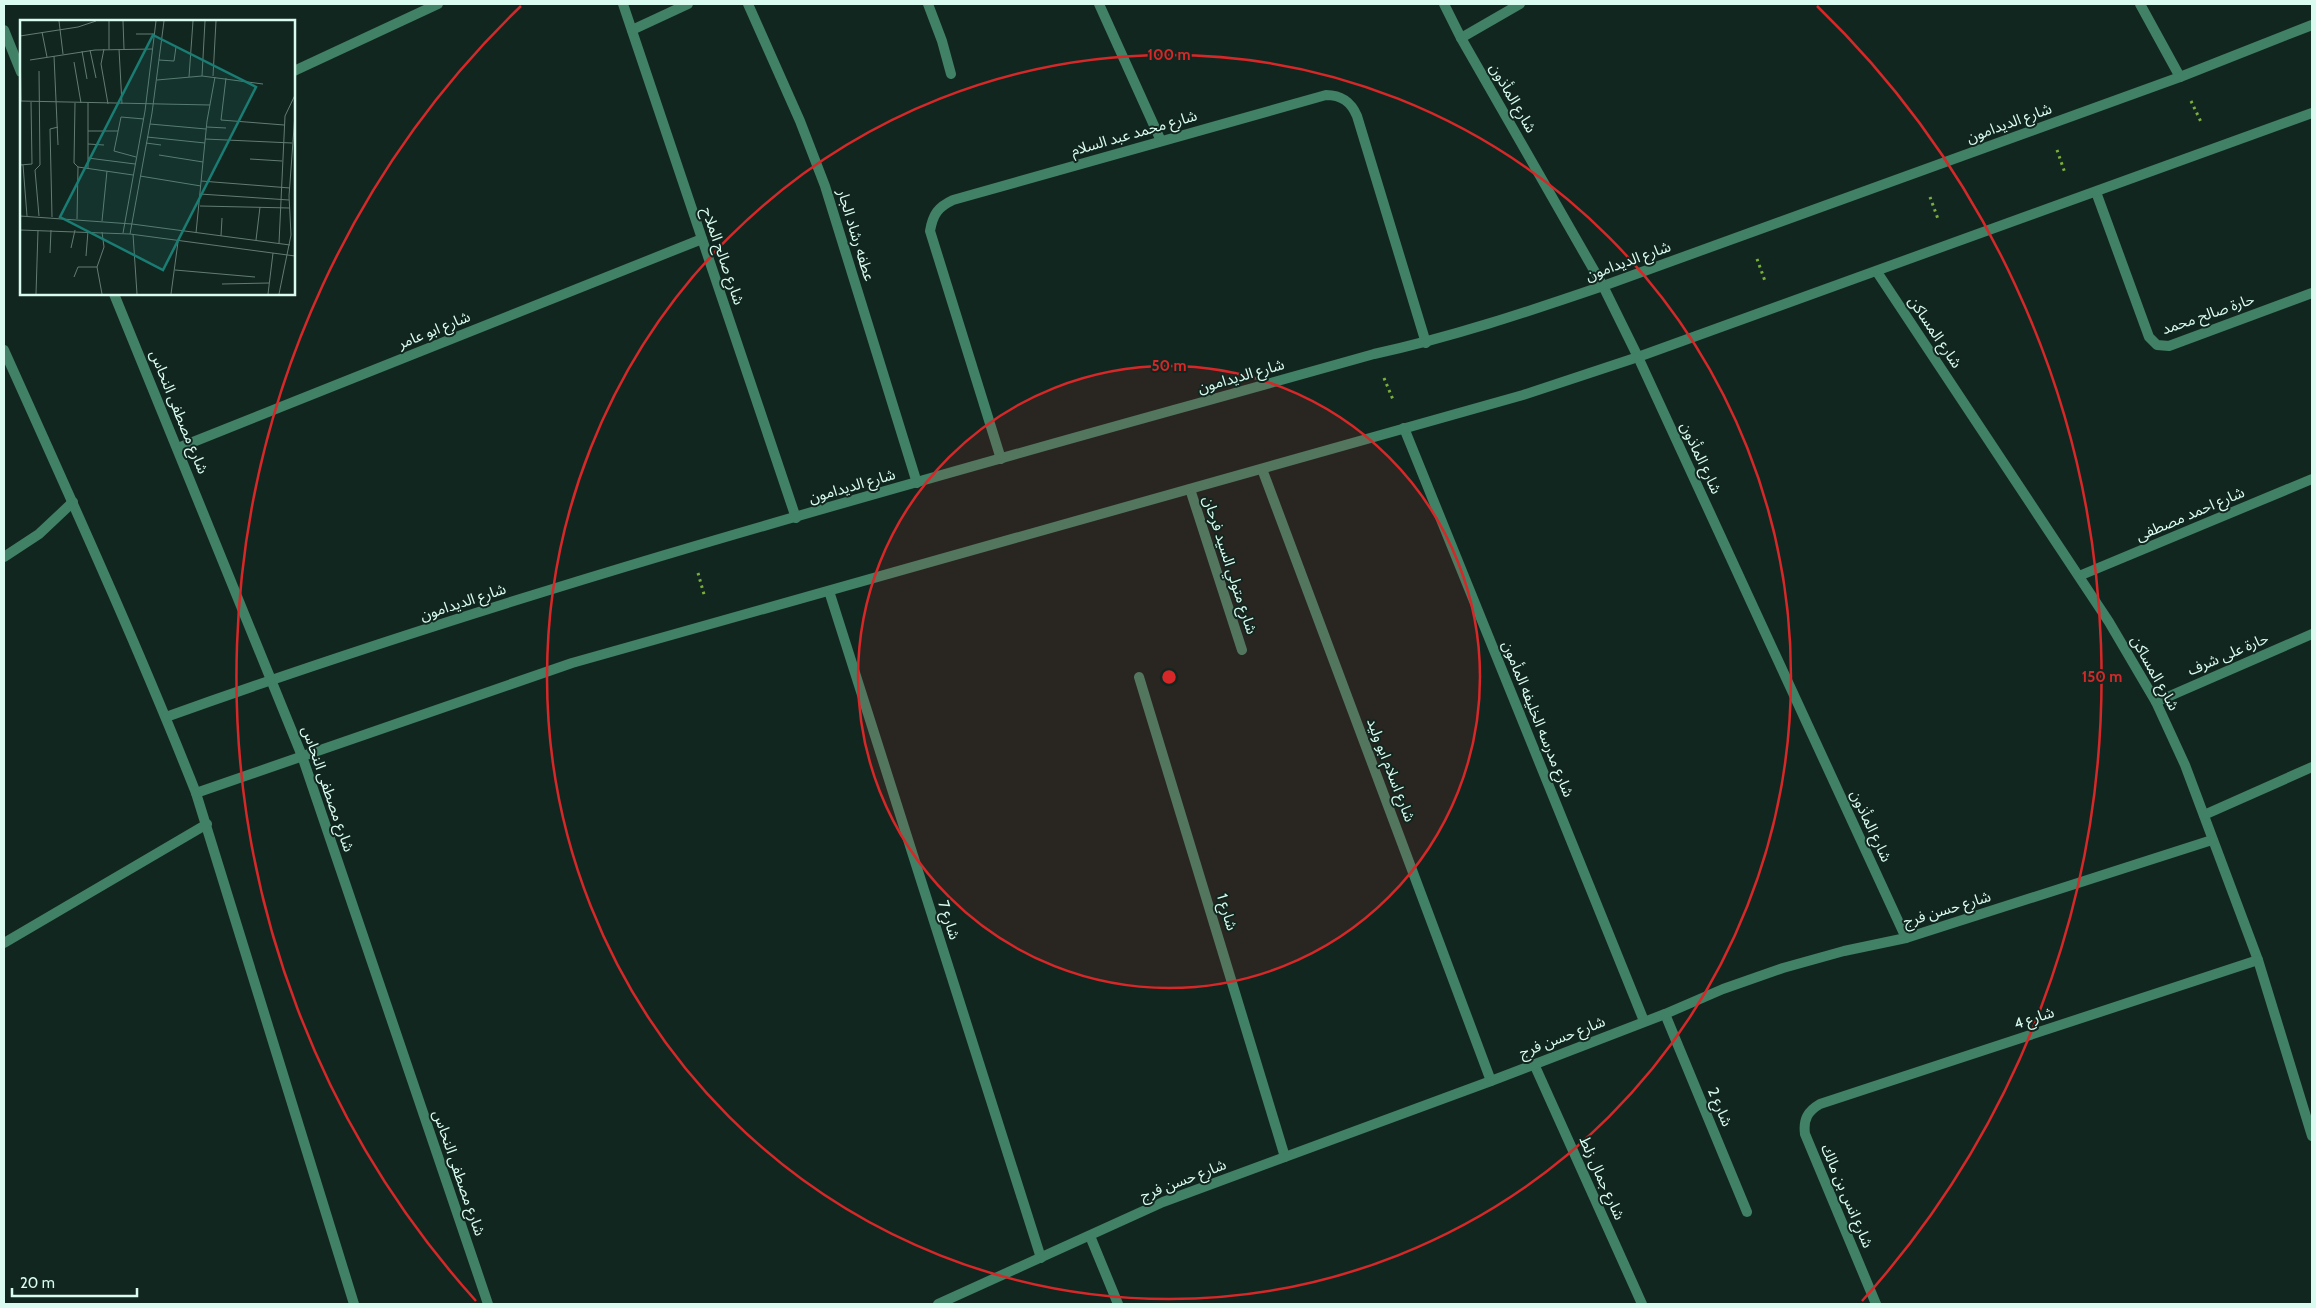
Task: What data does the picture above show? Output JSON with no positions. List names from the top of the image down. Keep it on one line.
{"streets":{"street":["شارع المأذون","شارع الديدامون","شارع محمد عبد السلام","عطفه رشاد الجار","شارع صالح الملاح","حارة صالح محمد","شارع ابو عامر","شارع المساكن","شارع مصطفى النحاس","شارع احمد مصطفى","شارع متولي السيد فرحان","حارة على شرف","شارع مدرسه الخليفه المأمون","شارع اسلام ابو وليد","شارع حسن فرج","شارع 1","شارع 7","شارع 4","شارع 2","شارع جمال زلط","شارع انس بن مالك"]},"crossings":[["شارع المأذون","شارع الديدامون"],["شارع المأذون","شارع حسن فرج"],["شارع الديدامون","شارع محمد عبد السلام"],["شارع الديدامون","عطفه رشاد الجار"],["شارع الديدامون","شارع صالح الملاح"],["شارع الديدامون","شارع مصطفى النحاس"],["شارع صالح الملاح","شارع ابو عامر"],["شارع ابو عامر","شارع مصطفى النحاس"],["شارع المساكن","شارع احمد مصطفى"],["شارع المساكن","حارة على شرف"],["شارع المساكن","شارع حسن فرج"],["شارع المساكن","شارع 4"],["شارع مدرسه الخليفه المأمون","شارع حسن فرج"],["شارع اسلام ابو وليد","شارع حسن فرج"],["شارع حسن فرج","شارع 1"],["شارع حسن فرج","شارع 7"],["شارع حسن فرج","شارع 2"],["شارع حسن فرج","شارع جمال زلط"],["شارع 4","شارع انس بن مالك"]],"scale_bar":"20 m","rings":["100 m","50 m","150 m"]}
